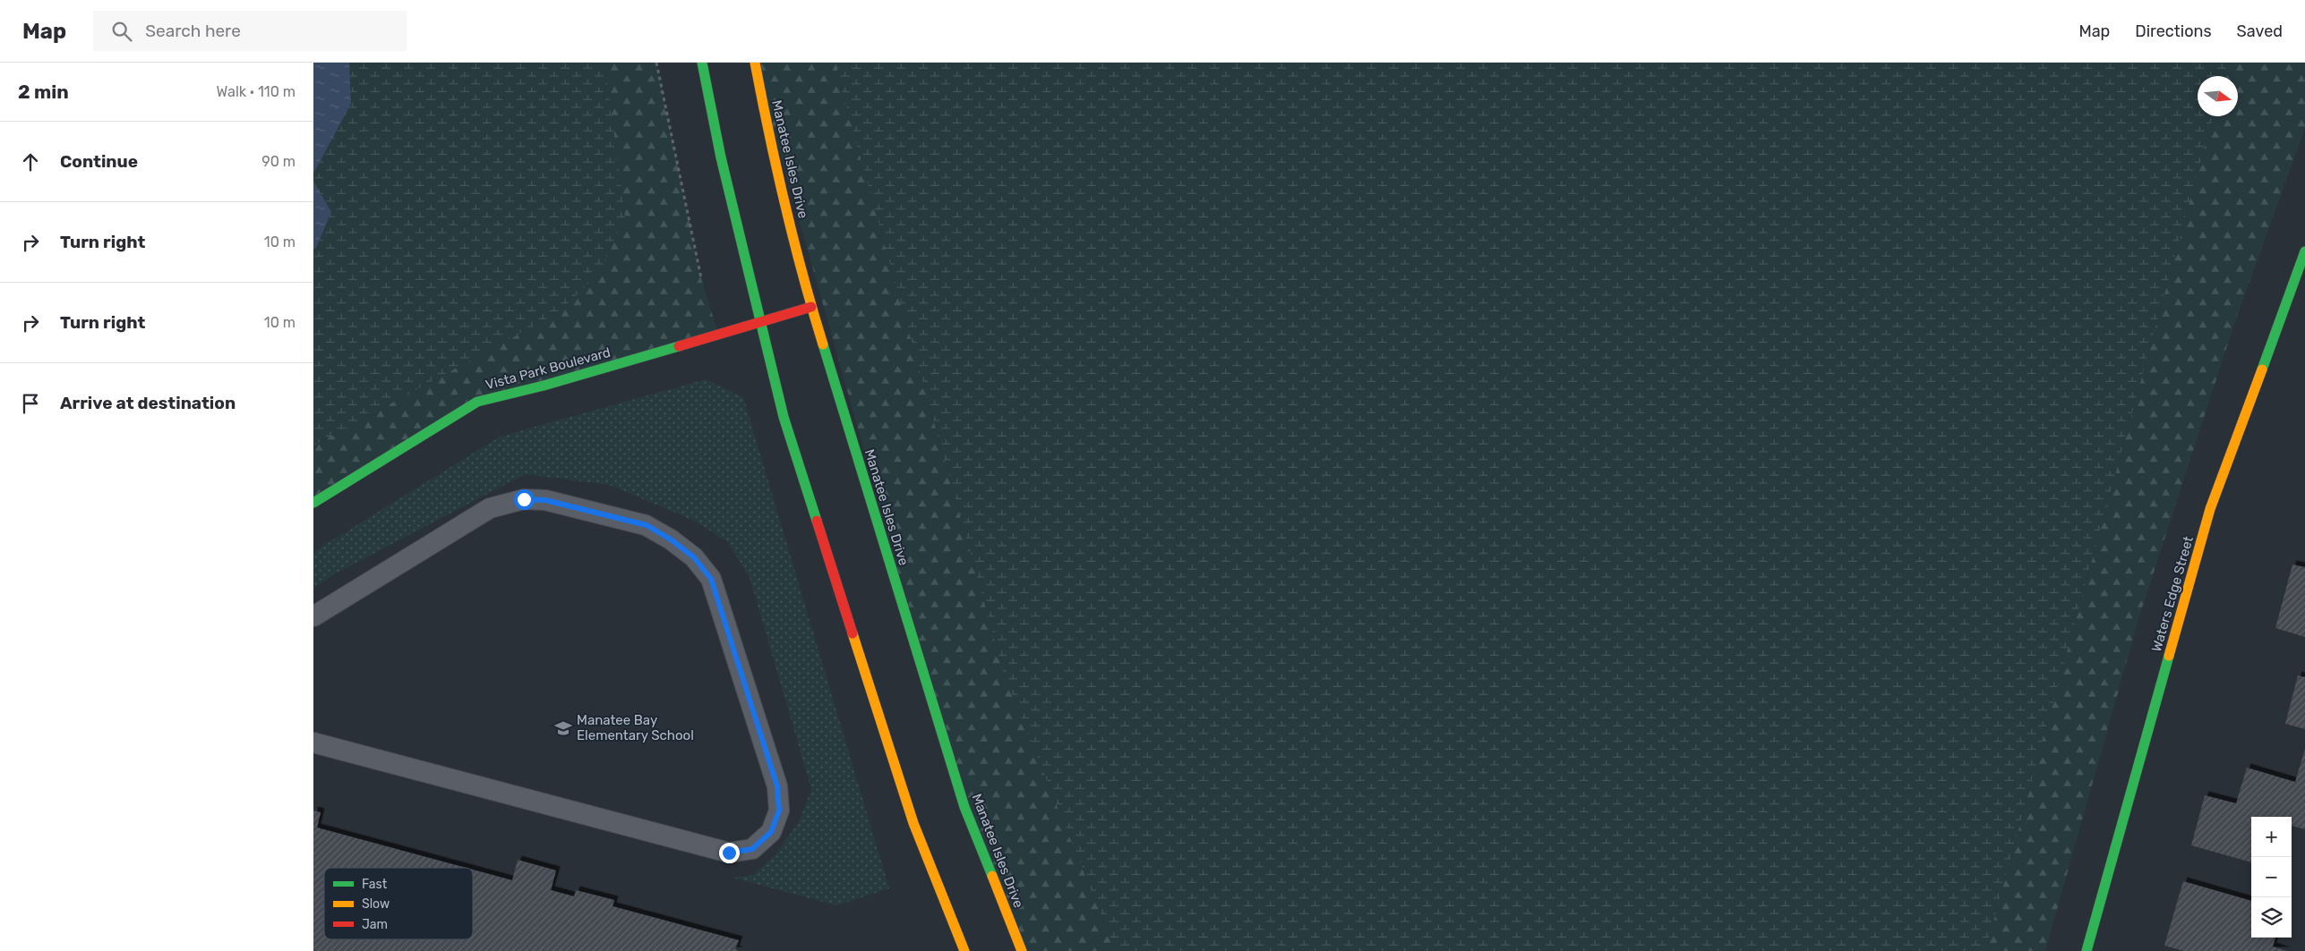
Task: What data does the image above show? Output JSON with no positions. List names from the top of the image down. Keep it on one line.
{"streets":{"street":["Manatee Isles Drive","Vista Park Boulevard","Waters Edge Street"]},"crossings":[["Manatee Isles Drive","Vista Park Boulevard"]],"places":{"school or university":["Manatee Bay Elementary School"]},"legend":["Fast","Slow","Jam"],"north":"right","page":{"header":"Map","search":"Search here","nav":["Map","Directions","Saved"],"heading":["2 min","Walk · 110 m"],"list":[["Continue","90 m"],["Turn right","10 m"],["Turn right","10 m"],"Arrive at destination"],"map_buttons":["+","−"]}}
